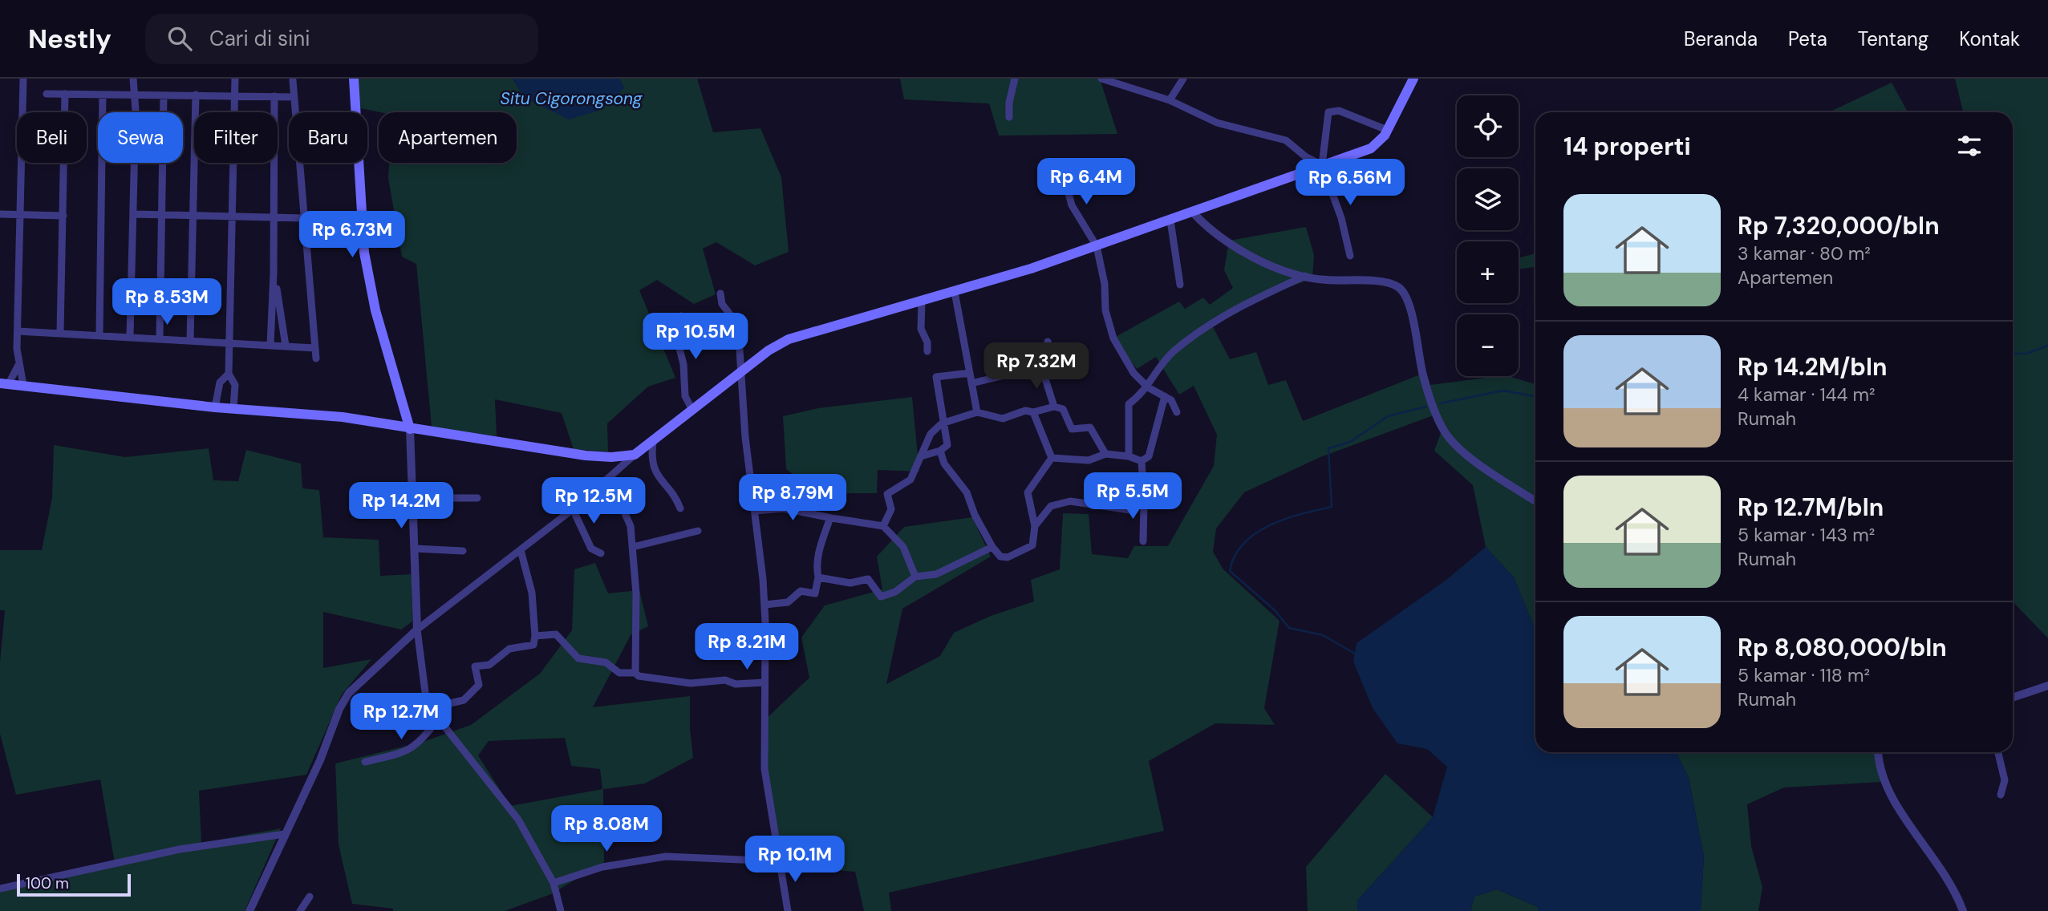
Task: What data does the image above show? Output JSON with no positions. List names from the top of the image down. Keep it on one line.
{"water":["Situ Cigorongsong"],"scale_bar":"100 m","page":{"header":"Nestly","search":"Cari di sini","nav":["Beranda","Peta","Tentang","Kontak"],"map_buttons":["+","−"],"chip":["Beli","Sewa","Filter","Baru","Apartemen"],"heading":"14 properti","price":["Rp 6.4M","Rp 6.56M","Rp 6.73M","Rp 8.53M","Rp 10.5M","Rp 7.32M","Rp 5.5M","Rp 8.79M","Rp 12.5M","Rp 14.2M","Rp 8.21M","Rp 12.7M","Rp 8.08M","Rp 10.1M"],"list":[{"name":"Rp 7,320,000/bln","note":"3 kamar · 80 m² · Apartemen"},{"name":"Rp 14.2M/bln","note":"4 kamar · 144 m² · Rumah"},{"name":"Rp 12.7M/bln","note":"5 kamar · 143 m² · Rumah"},{"name":"Rp 8,080,000/bln","note":"5 kamar · 118 m² · Rumah"}],"scale":"100 m"}}
